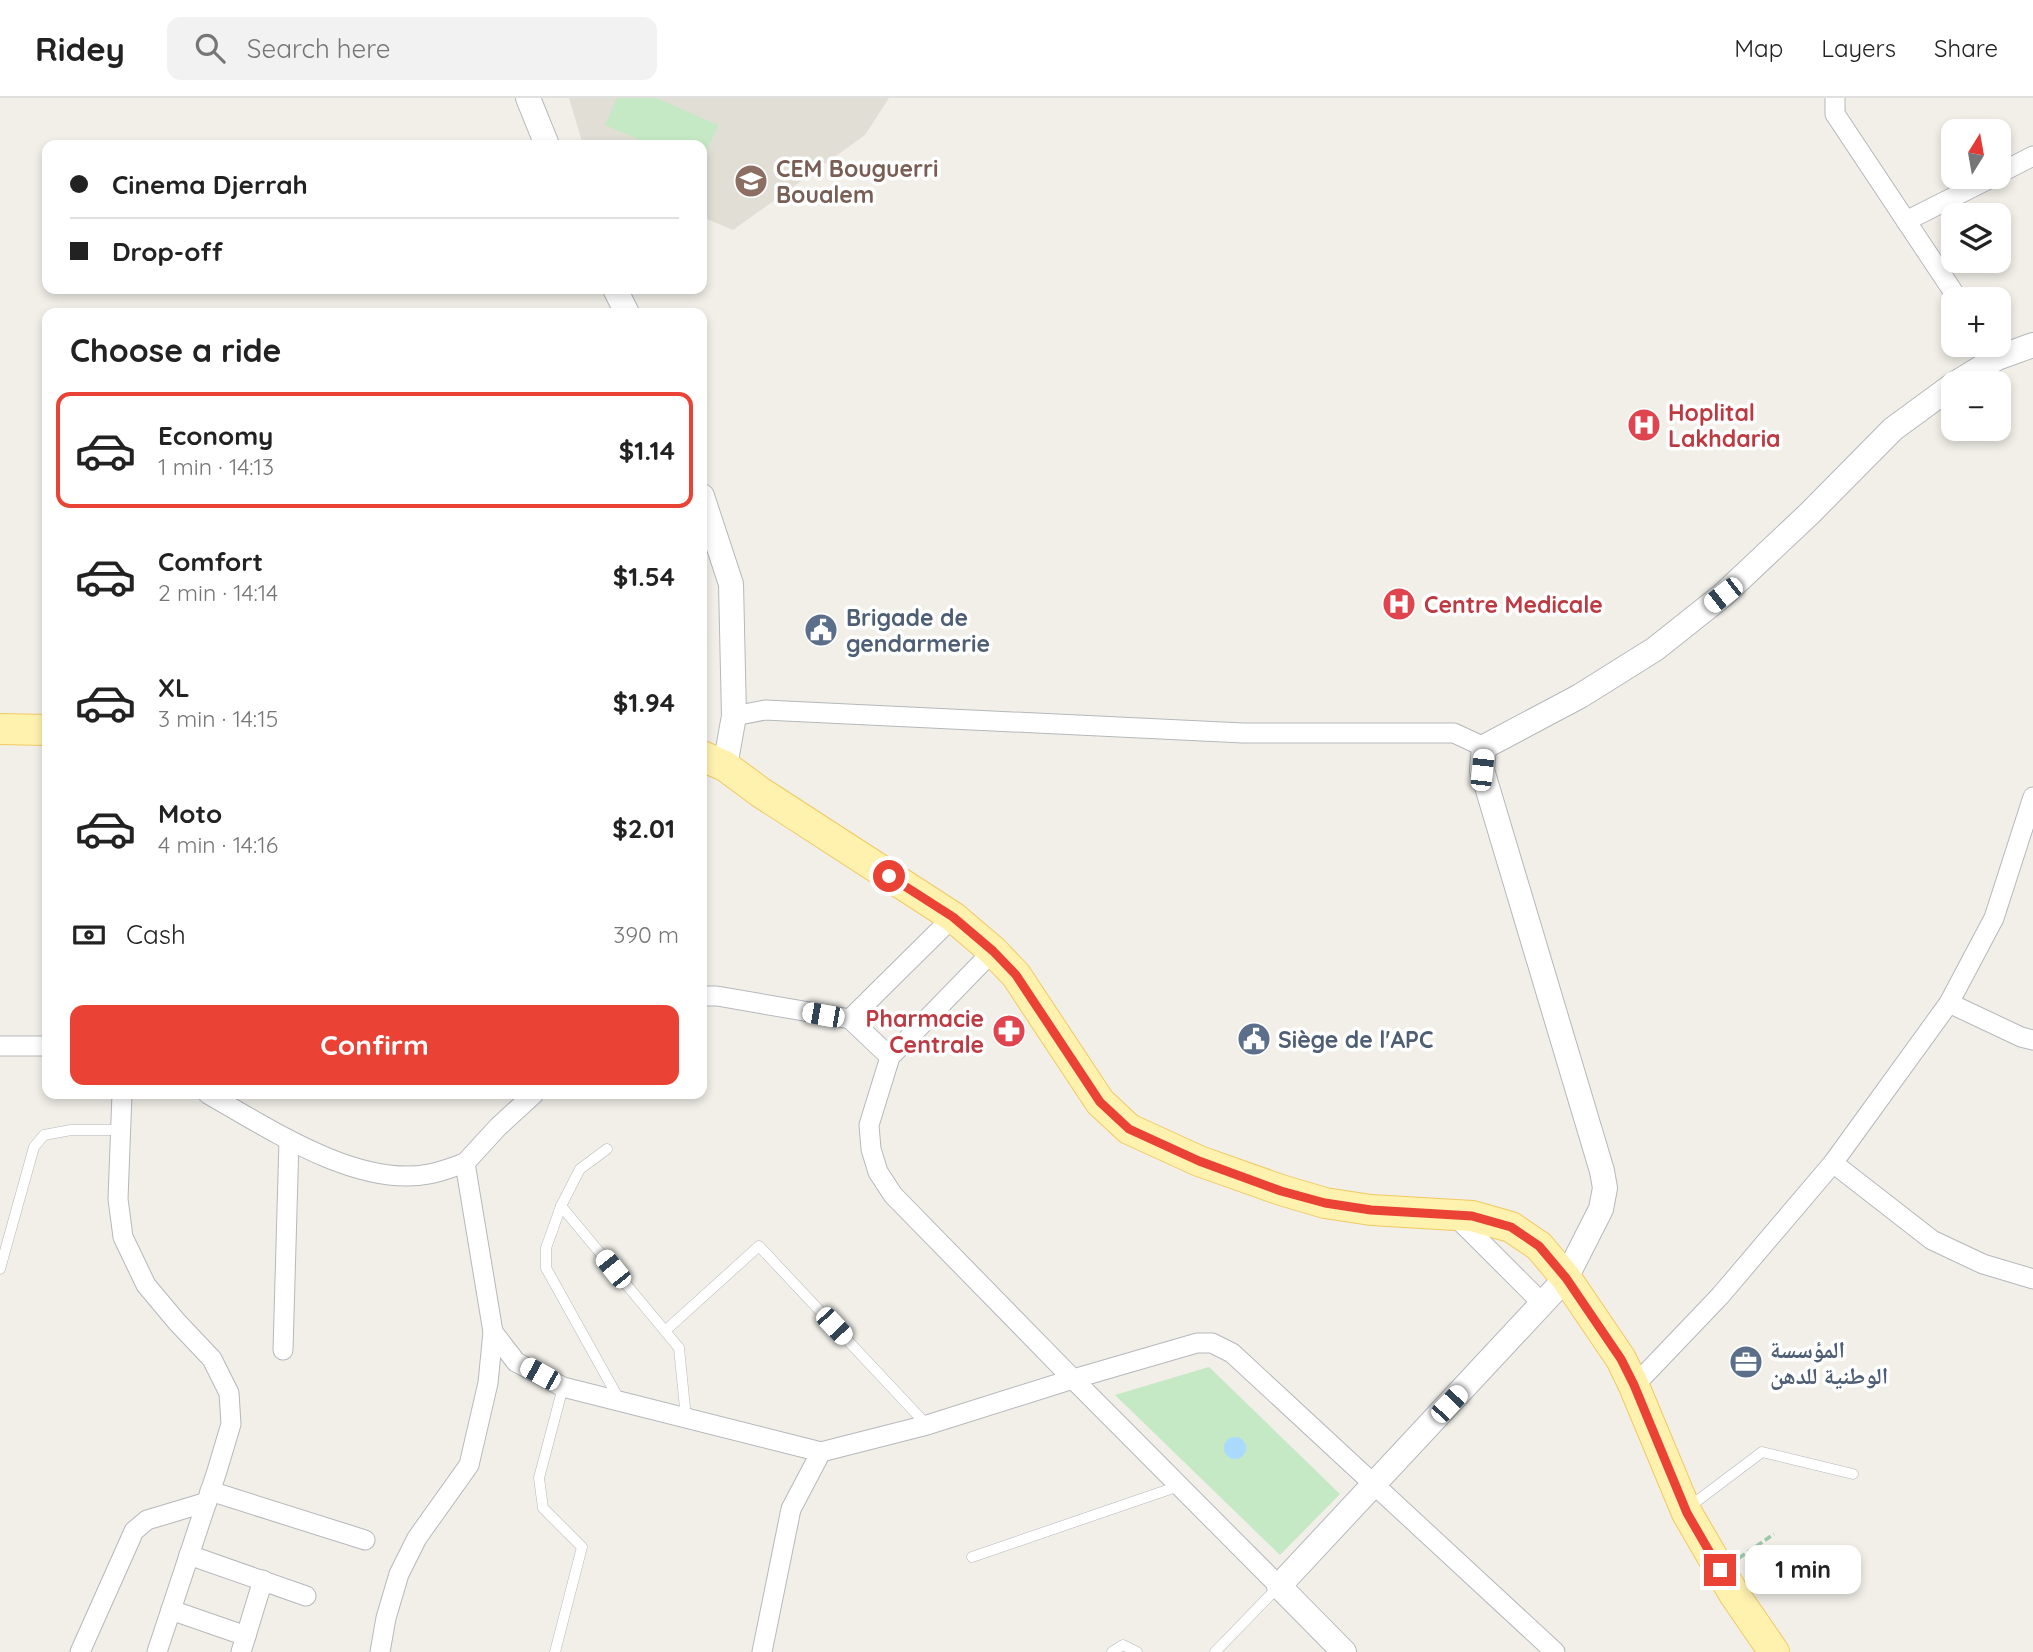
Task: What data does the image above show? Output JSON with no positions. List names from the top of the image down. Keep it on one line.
{"places":{"school or university":["CEM Bouguerri Boualem"],"hospital":["Hoplital Lakhdaria","Centre Medicale"],"public building":["Brigade de gendarmerie","Siège de l'APC"],"pharmacy":["Pharmacie Centrale"],"office":["المؤسسة الوطنية للدهن"]},"north":"top","page":{"header":"Ridey","search":"Search here","nav":["Map","Layers","Share"],"map_buttons":["+","−"],"banner":["Cinema Djerrah","Drop-off"],"heading":"Choose a ride","list":[{"name":"Economy","note":"1 min · 14:13","value":"$1.14"},{"name":"Comfort","note":"2 min · 14:14","value":"$1.54"},{"name":"XL","note":"3 min · 14:15","value":"$1.94"},{"name":"Moto","note":"4 min · 14:16","value":"$2.01"}],"pay":["Cash","390 m"],"buttons":"Confirm","bubble":"1 min"}}
